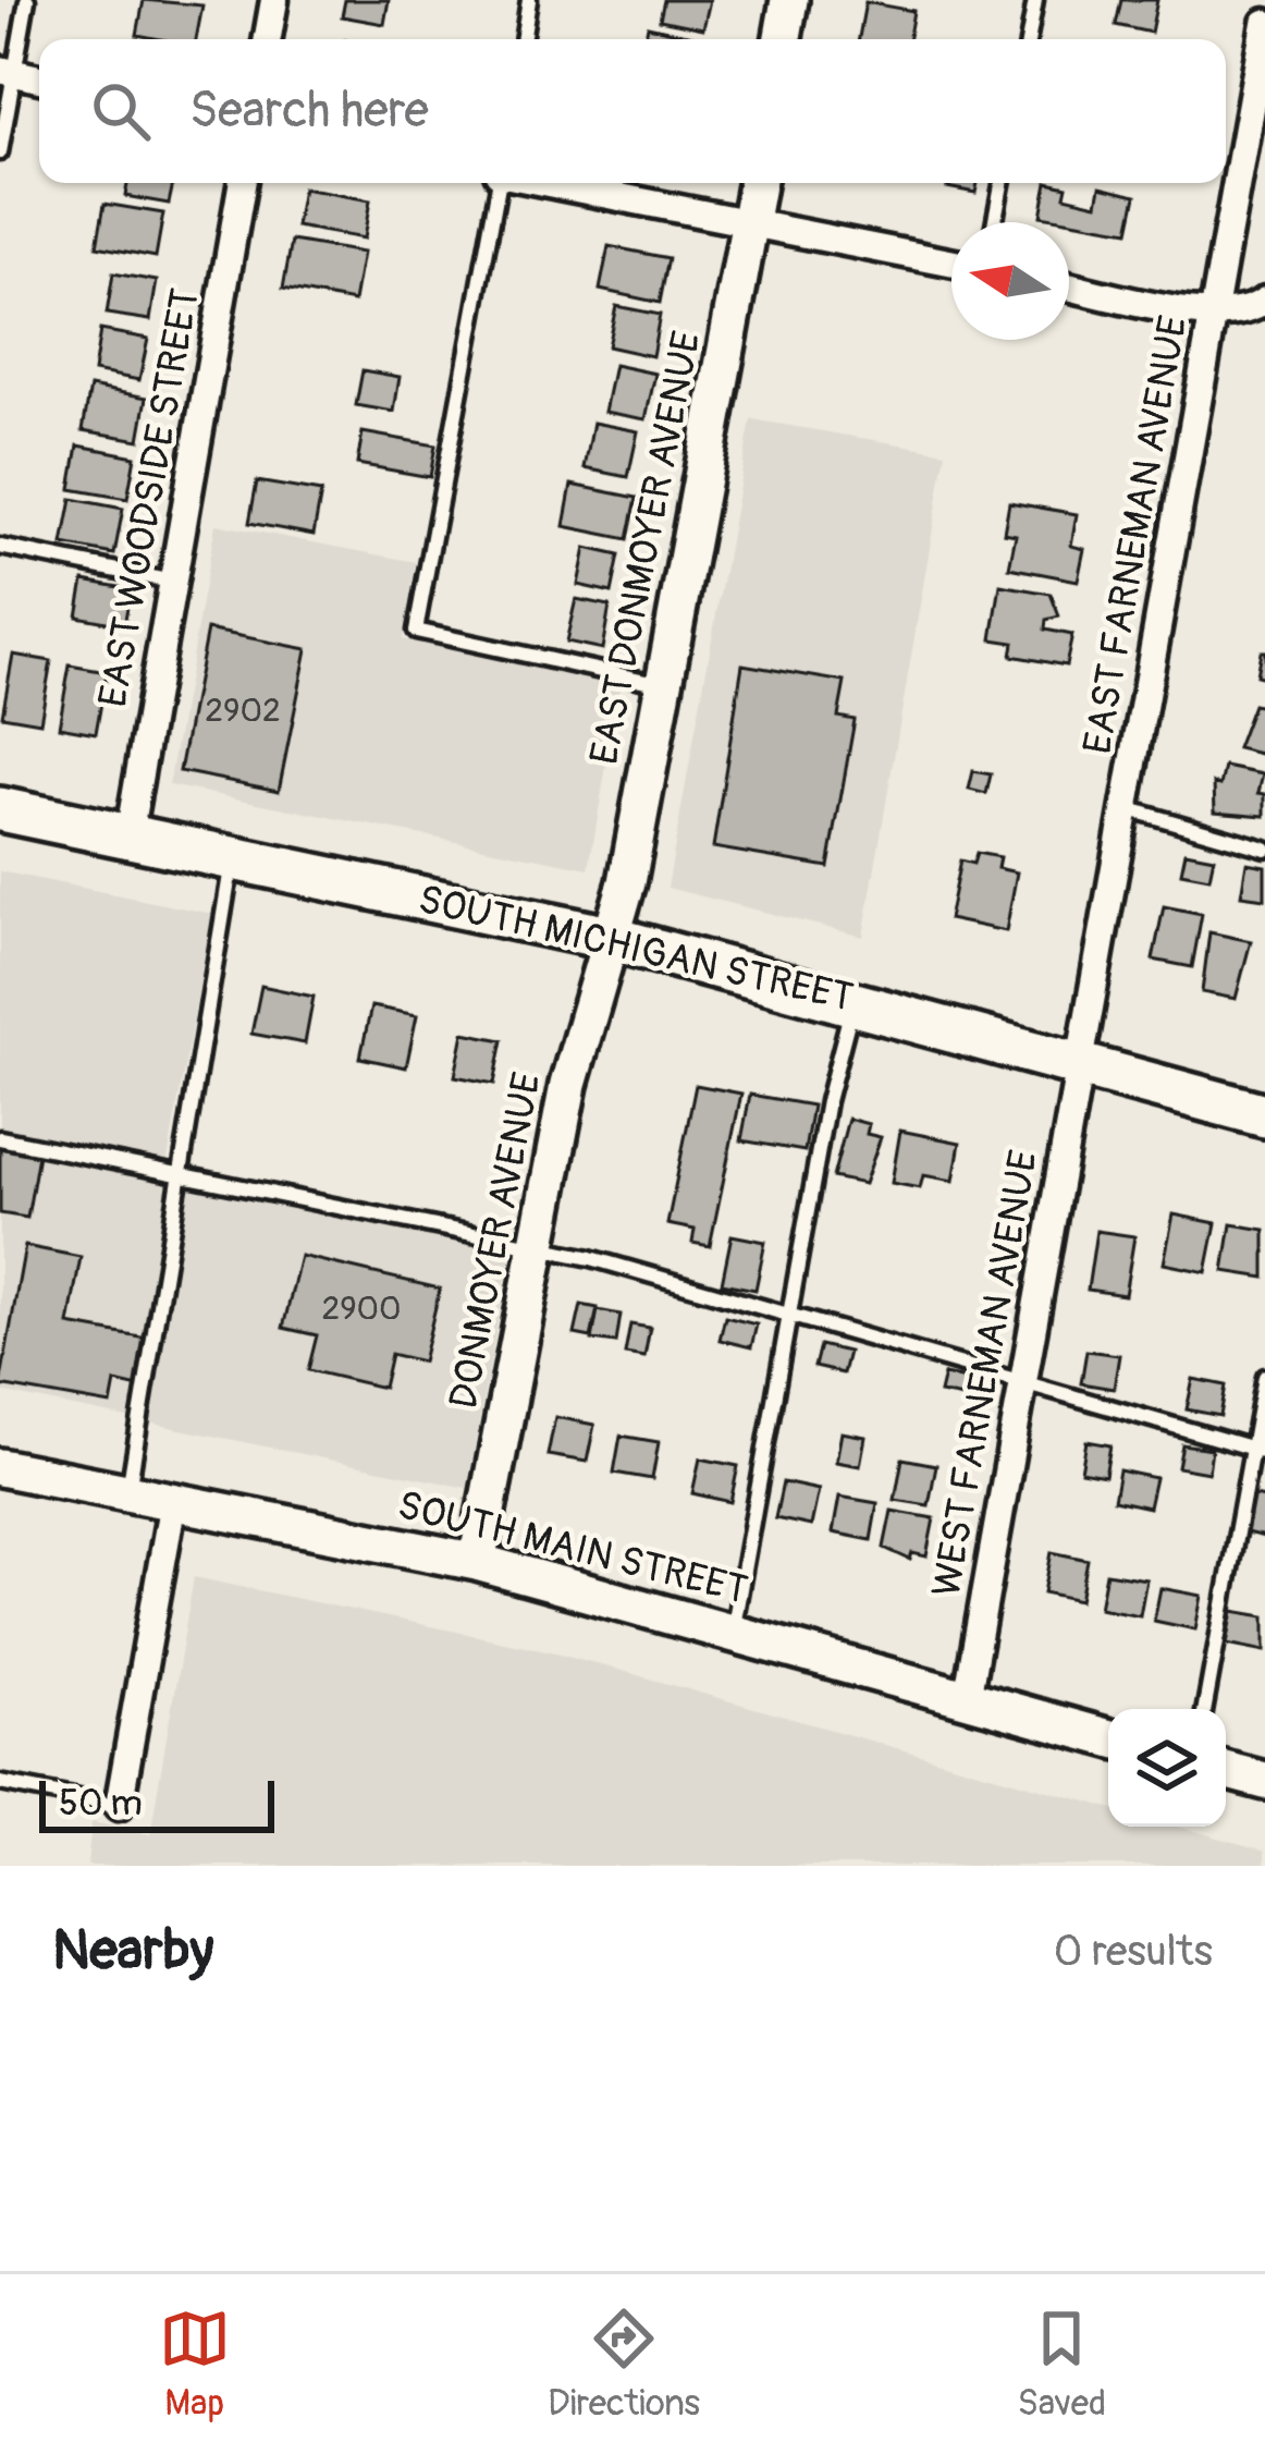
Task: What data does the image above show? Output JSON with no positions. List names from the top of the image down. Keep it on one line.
{"streets":{"main road":["SOUTH MICHIGAN STREET"],"street":["EAST WOODSIDE STREET","EAST FARNEMAN AVENUE","EAST DONMOYER AVENUE","DONMOYER AVENUE","WEST FARNEMAN AVENUE","SOUTH MAIN STREET"]},"crossings":[["EAST WOODSIDE STREET","SOUTH MICHIGAN STREET"],["EAST FARNEMAN AVENUE","SOUTH MICHIGAN STREET"],["EAST FARNEMAN AVENUE","WEST FARNEMAN AVENUE"],["EAST DONMOYER AVENUE","SOUTH MICHIGAN STREET"],["EAST DONMOYER AVENUE","DONMOYER AVENUE"],["SOUTH MICHIGAN STREET","DONMOYER AVENUE"],["SOUTH MICHIGAN STREET","WEST FARNEMAN AVENUE"],["DONMOYER AVENUE","SOUTH MAIN STREET"],["WEST FARNEMAN AVENUE","SOUTH MAIN STREET"]],"house_numbers":["2902","2900"],"scale_bar":"50 m","north":"left","page":{"search":"Search here","scale":"50 m","heading":["Nearby","0 results"],"nav":["Map","Directions","Saved"]}}
